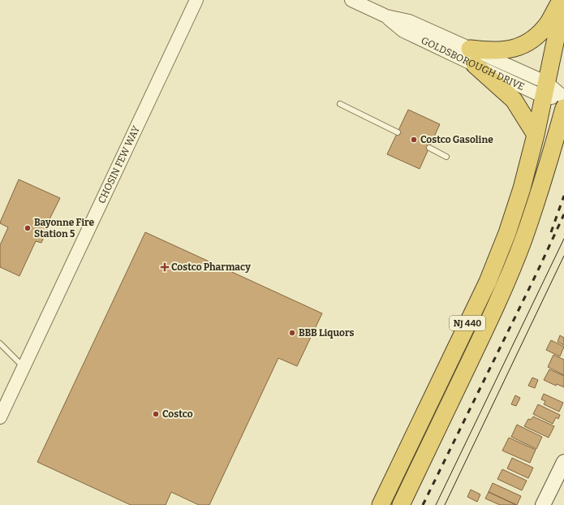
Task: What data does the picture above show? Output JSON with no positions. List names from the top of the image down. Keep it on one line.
{"streets":{"highway":["NJ 440"],"street":["GOLDSBOROUGH DRIVE","CHOSIN FEW WAY"]},"crossings":[["GOLDSBOROUGH DRIVE","NJ 440"]],"places":{"other":["Costco Gasoline","Bayonne Fire Station 5","BBB Liquors","Costco"],"health":["Costco Pharmacy"]}}
